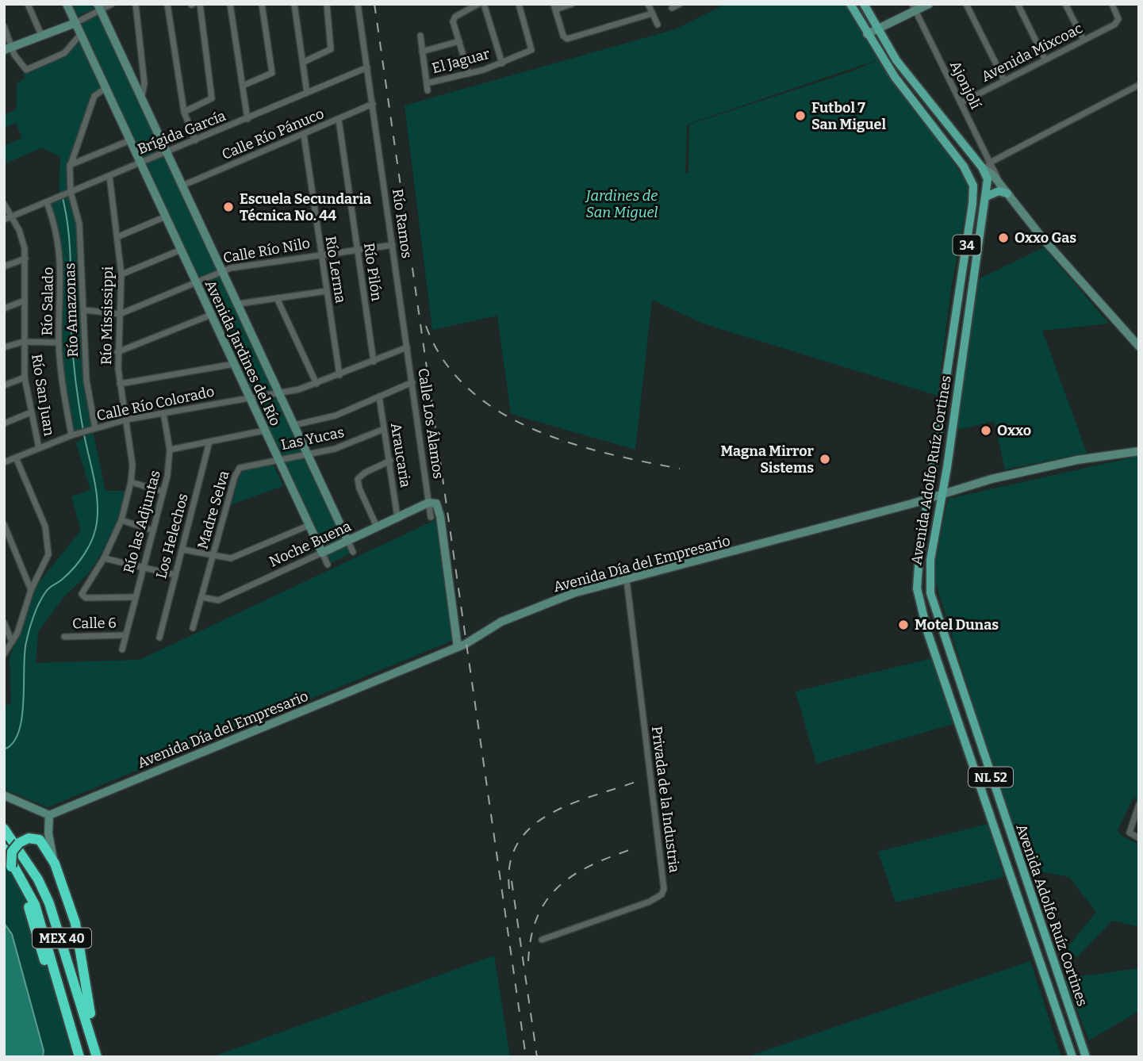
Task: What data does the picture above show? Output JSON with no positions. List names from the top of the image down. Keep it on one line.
{"streets":{"highway":["MEX 40"],"main road":["34","Avenida Adolfo Ruíz Cortines","NL 52"],"street":["Avenida Mixcoac","El Jaguar","Ajonjolí","Brígida García","Calle Río Pánuco","Río Ramos","Calle Río Nilo","Río Lerma","Río Pilón","Río Salado","Río Amazonas","Río Mississippi","Avenida Jardines del Río","Río San Juan","Calle Río Colorado","Calle Los Álamos","Las Yucas","Araucaria","Madre Selva","Río las Adjuntas","Los Helechos","Noche Buena","Avenida Día del Empresario","Calle 6","Privada de la Industria"]},"crossings":[["Avenida Mixcoac","Ajonjolí"],["Ajonjolí","Avenida Adolfo Ruíz Cortines"],["Brígida García","Río Ramos"],["Brígida García","Río Salado"],["Brígida García","Río Amazonas"],["Brígida García","Río Mississippi"],["Brígida García","Avenida Jardines del Río"],["Brígida García","Río San Juan"],["Calle Río Pánuco","Río Ramos"],["Calle Río Pánuco","Río Lerma"],["Calle Río Pánuco","Río Pilón"],["Calle Río Pánuco","Avenida Jardines del Río"],["Río Ramos","Calle Río Nilo"],["Río Ramos","Calle Río Colorado"],["Río Ramos","Calle Los Álamos"],["Calle Río Nilo","Río Lerma"],["Calle Río Nilo","Río Pilón"],["Calle Río Nilo","Río Mississippi"],["Calle Río Nilo","Avenida Jardines del Río"],["Río Lerma","Calle Río Colorado"],["Río Pilón","Calle Río Colorado"],["Río Salado","Calle Río Colorado"],["Río Amazonas","Calle Río Colorado"],["Río Mississippi","Calle Río Colorado"],["Río Mississippi","Río las Adjuntas"],["Avenida Jardines del Río","Calle Río Colorado"],["Avenida Jardines del Río","Las Yucas"],["Avenida Jardines del Río","Madre Selva"],["Avenida Jardines del Río","Noche Buena"],["Río San Juan","Calle Río Colorado"],["Calle Río Colorado","Calle Los Álamos"],["Calle Río Colorado","Río las Adjuntas"],["Calle Los Álamos","Noche Buena"],["Calle Los Álamos","Avenida Día del Empresario"],["Las Yucas","Araucaria"],["Las Yucas","Madre Selva"],["Araucaria","Noche Buena"],["Avenida Adolfo Ruíz Cortines","Avenida Día del Empresario"],["Madre Selva","Noche Buena"],["Río las Adjuntas","Calle 6"],["Avenida Día del Empresario","Privada de la Industria"]],"parks":["Jardines de San Miguel"],"places":["Futbol 7 San Miguel","Escuela Secundaria Técnica No. 44","Oxxo Gas","Oxxo","Magna Mirror Sistems","Motel Dunas"]}
